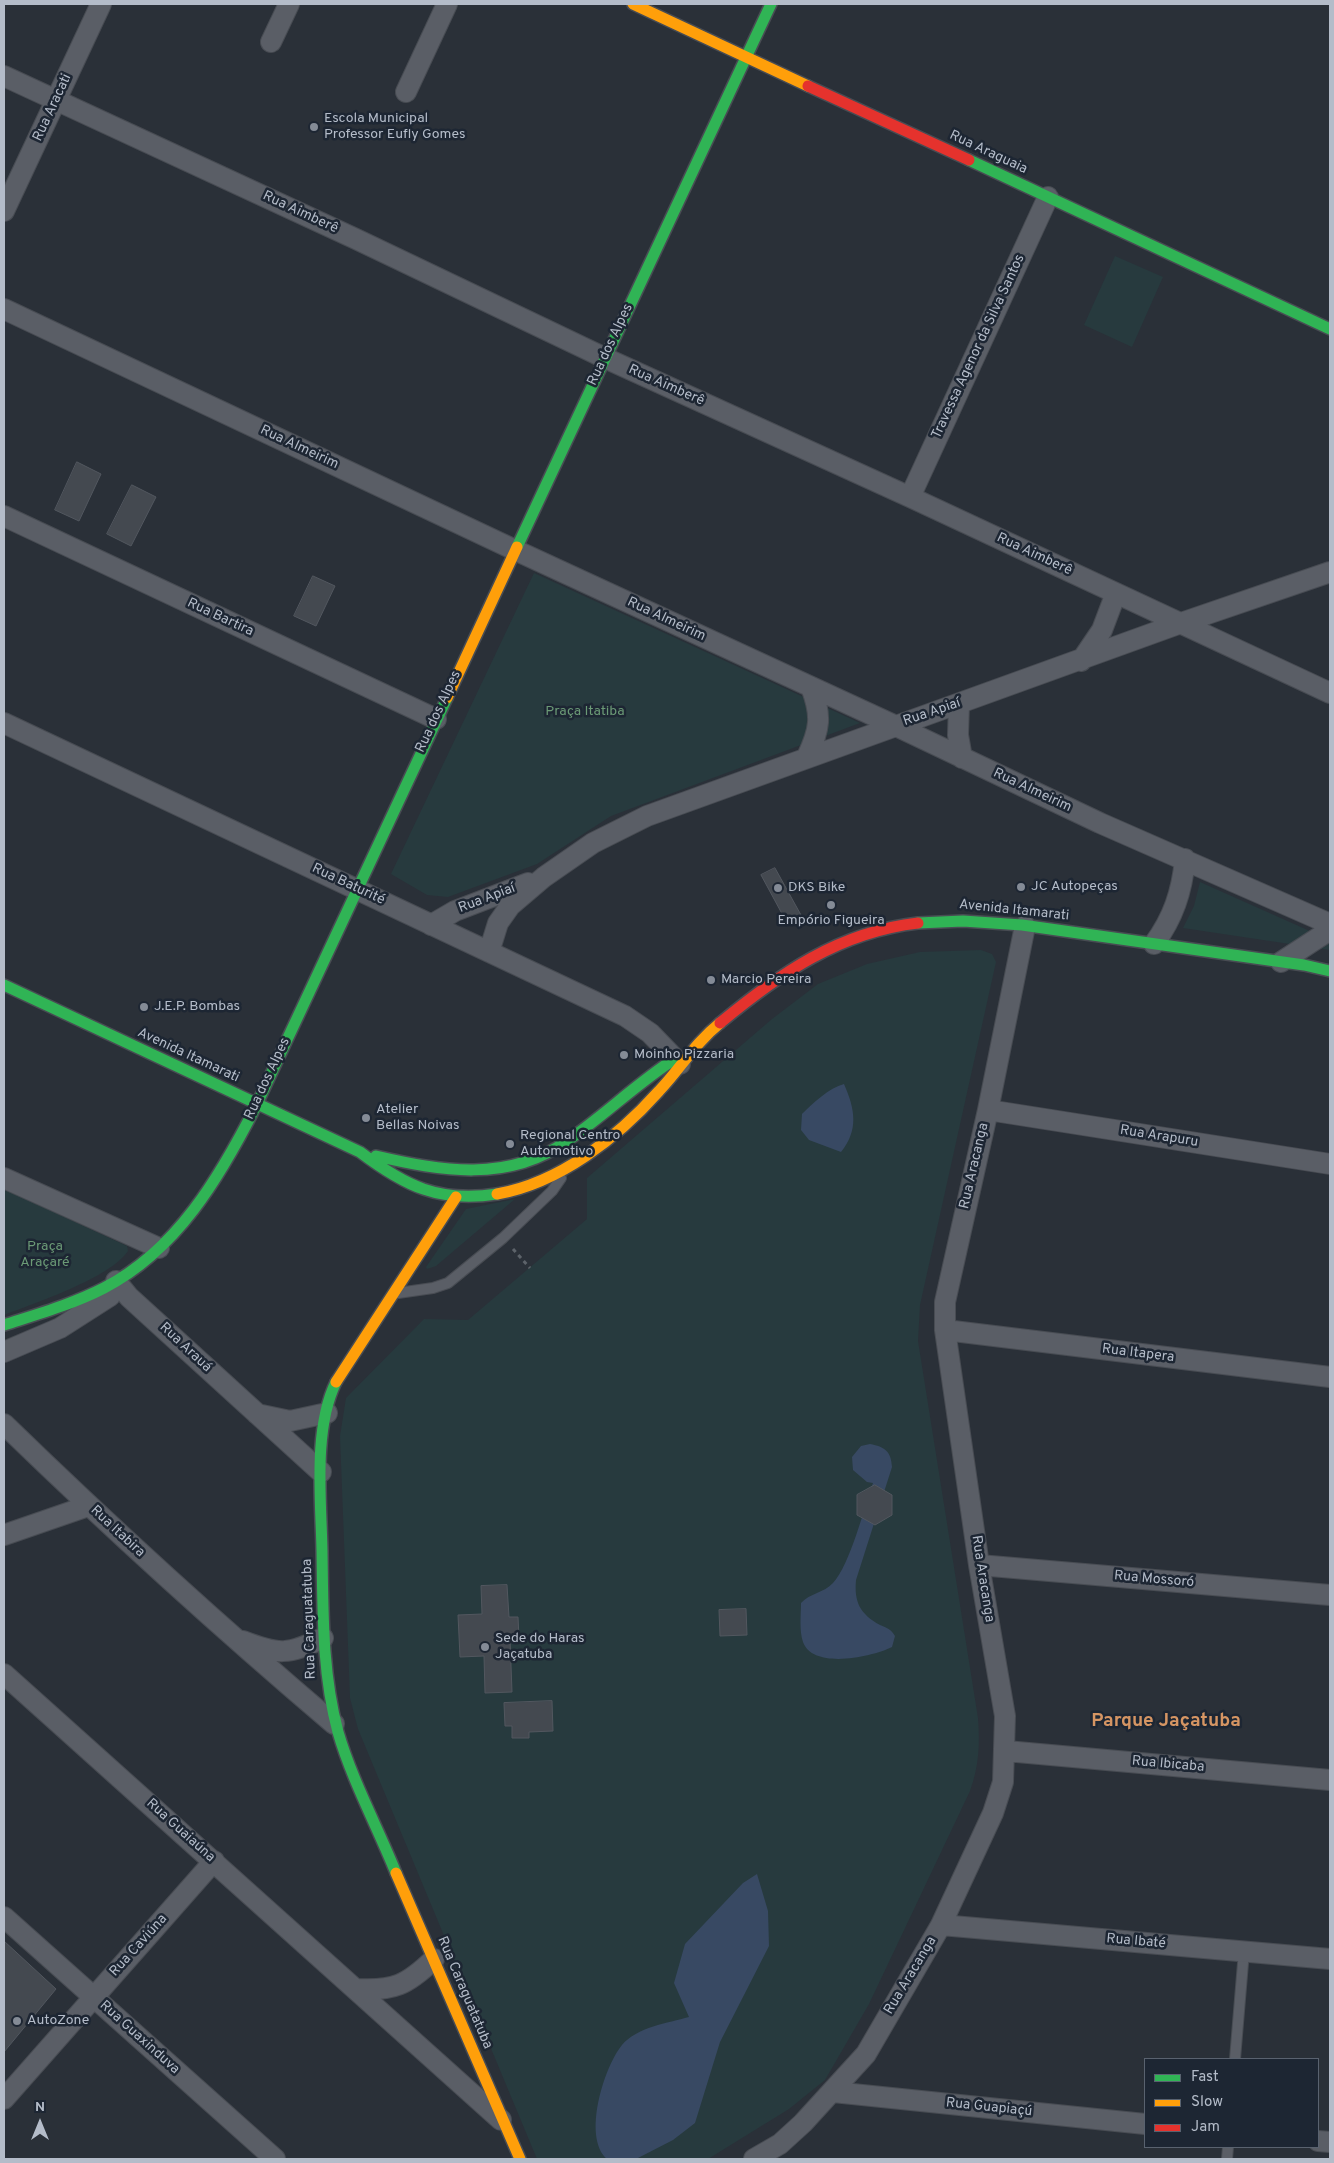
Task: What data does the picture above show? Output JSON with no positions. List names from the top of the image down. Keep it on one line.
{"streets":{"street":["Rua Aracati","Rua Araguaia","Rua Aimberê","Rua dos Alpes","Travessa Agenor da Silva Santos","Rua Almeirim","Rua Bartira","Rua Apiaí","Rua Baturité","Avenida Itamarati","Rua Arapuru","Rua Aracanga","Rua Arauá","Rua Itapera","Rua Itabira","Rua Mossoró","Rua Caraguatatuba","Rua Ibicaba","Rua Guaiaúna","Rua Ibaté","Rua Caviúna","Rua Guaxinduva","Rua Guapiaçú"]},"crossings":[["Rua Aracati","Rua Aimberê"],["Rua Araguaia","Rua dos Alpes"],["Rua Araguaia","Travessa Agenor da Silva Santos"],["Rua Aimberê","Rua dos Alpes"],["Rua Aimberê","Travessa Agenor da Silva Santos"],["Rua Aimberê","Rua Apiaí"],["Rua dos Alpes","Rua Almeirim"],["Rua dos Alpes","Rua Bartira"],["Rua dos Alpes","Rua Baturité"],["Rua dos Alpes","Avenida Itamarati"],["Rua dos Alpes","Rua Arauá"],["Rua Almeirim","Rua Apiaí"],["Rua Apiaí","Rua Baturité"],["Rua Baturité","Avenida Itamarati"],["Avenida Itamarati","Rua Aracanga"],["Avenida Itamarati","Rua Caraguatatuba"],["Rua Arapuru","Rua Aracanga"],["Rua Aracanga","Rua Itapera"],["Rua Aracanga","Rua Mossoró"],["Rua Aracanga","Rua Ibicaba"],["Rua Aracanga","Rua Ibaté"],["Rua Aracanga","Rua Guapiaçú"],["Rua Arauá","Rua Caraguatatuba"],["Rua Itabira","Rua Caraguatatuba"],["Rua Caraguatatuba","Rua Guaiaúna"],["Rua Guaiaúna","Rua Caviúna"],["Rua Caviúna","Rua Guaxinduva"]],"districts":["Parque Jaçatuba"],"parks":["Praça Itatiba","Praça Araçaré"],"places":["Escola Municipal Professor Eufly Gomes","JC Autopeças","DKS Bike","Empório Figueira","Marcio Pereira","J.E.P. Bombas","Moinho Pizzaria","Atelier Bellas Noivas","Regional Centro Automotivo","Sede do Haras Jaçatuba","AutoZone"],"legend":["Fast","Slow","Jam"],"north":"top"}
